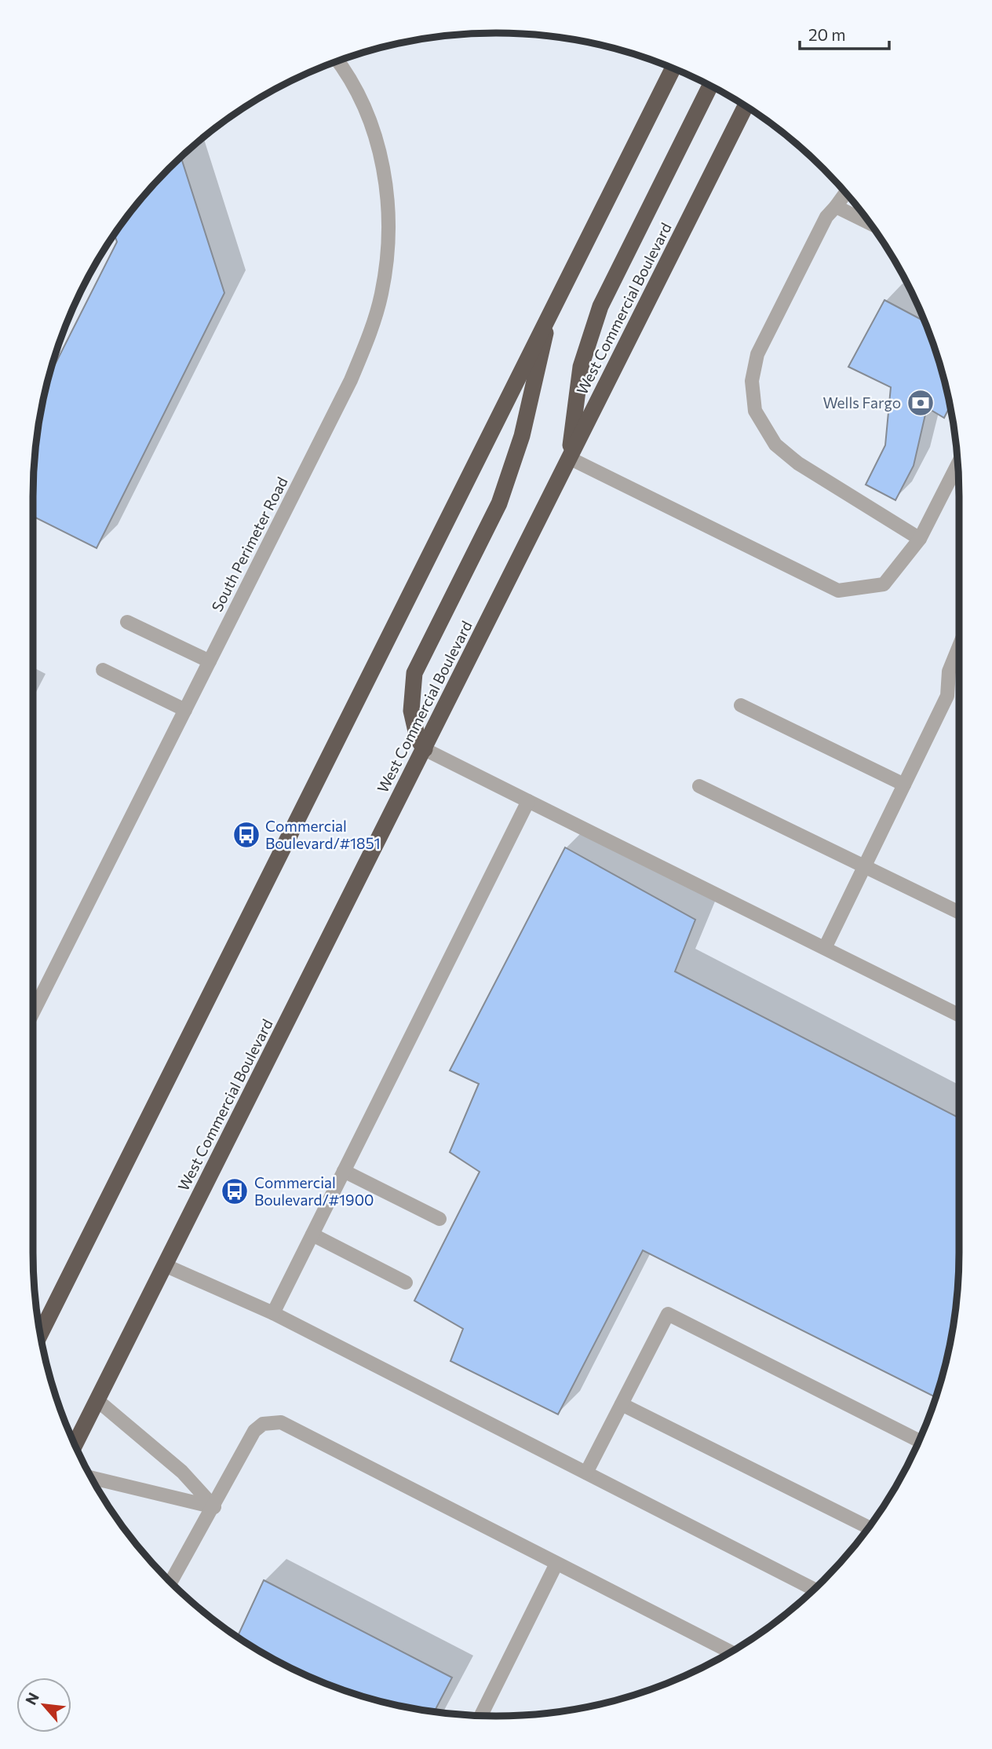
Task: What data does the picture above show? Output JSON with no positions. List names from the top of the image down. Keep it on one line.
{"streets":{"highway":["West Commercial Boulevard"],"street":["South Perimeter Road"]},"places":{"bank":["Wells Fargo"],"bus stop":["Commercial Boulevard/#1851","Commercial Boulevard/#1900"]},"scale_bar":"20 m","north":"top left"}
